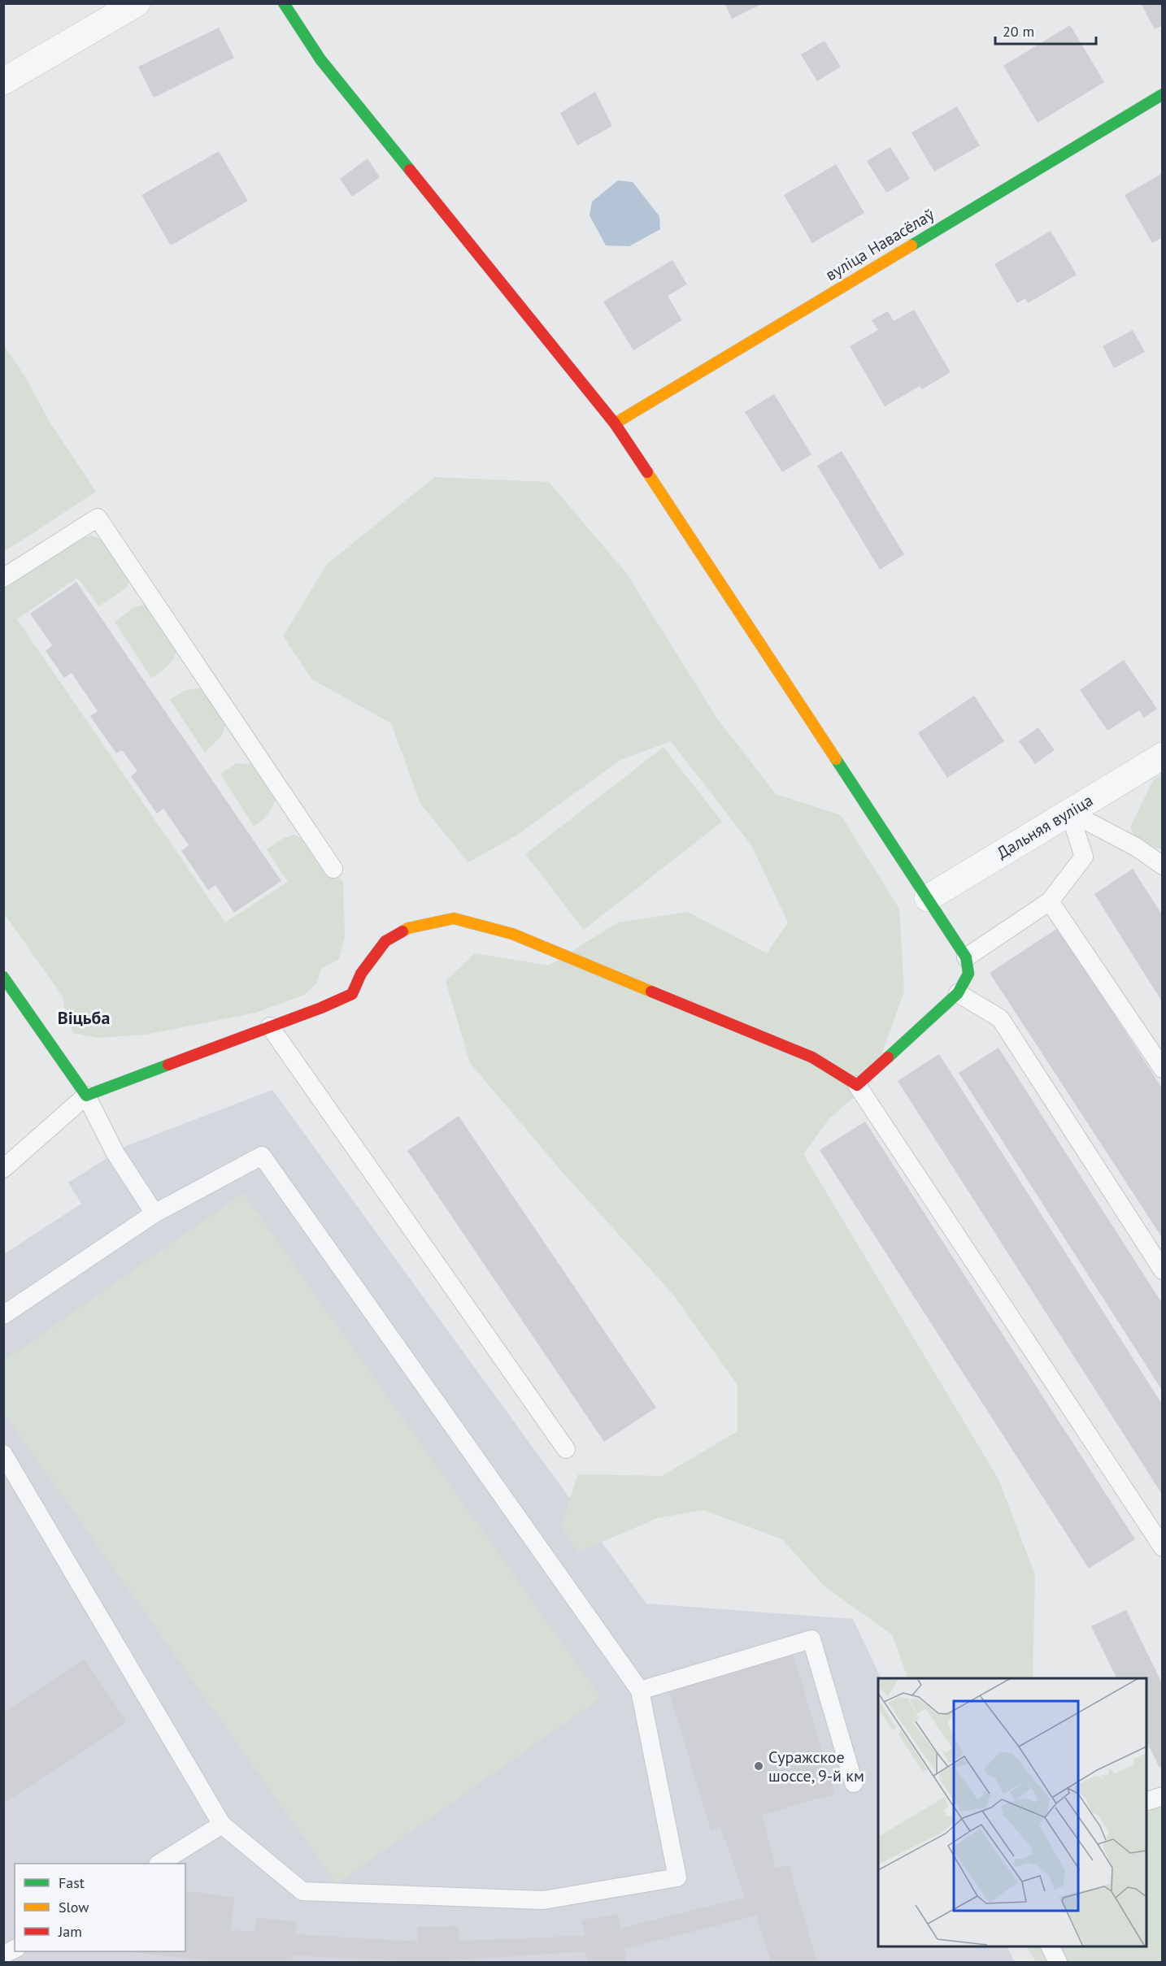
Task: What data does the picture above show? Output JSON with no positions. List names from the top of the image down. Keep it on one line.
{"streets":{"street":["вуліца Навасёлаў","Дальняя вуліца"]},"districts":["Віцьба"],"places":["Суражское шоссе, 9-й км"],"legend":["Fast","Slow","Jam"],"scale_bar":"20 m"}
